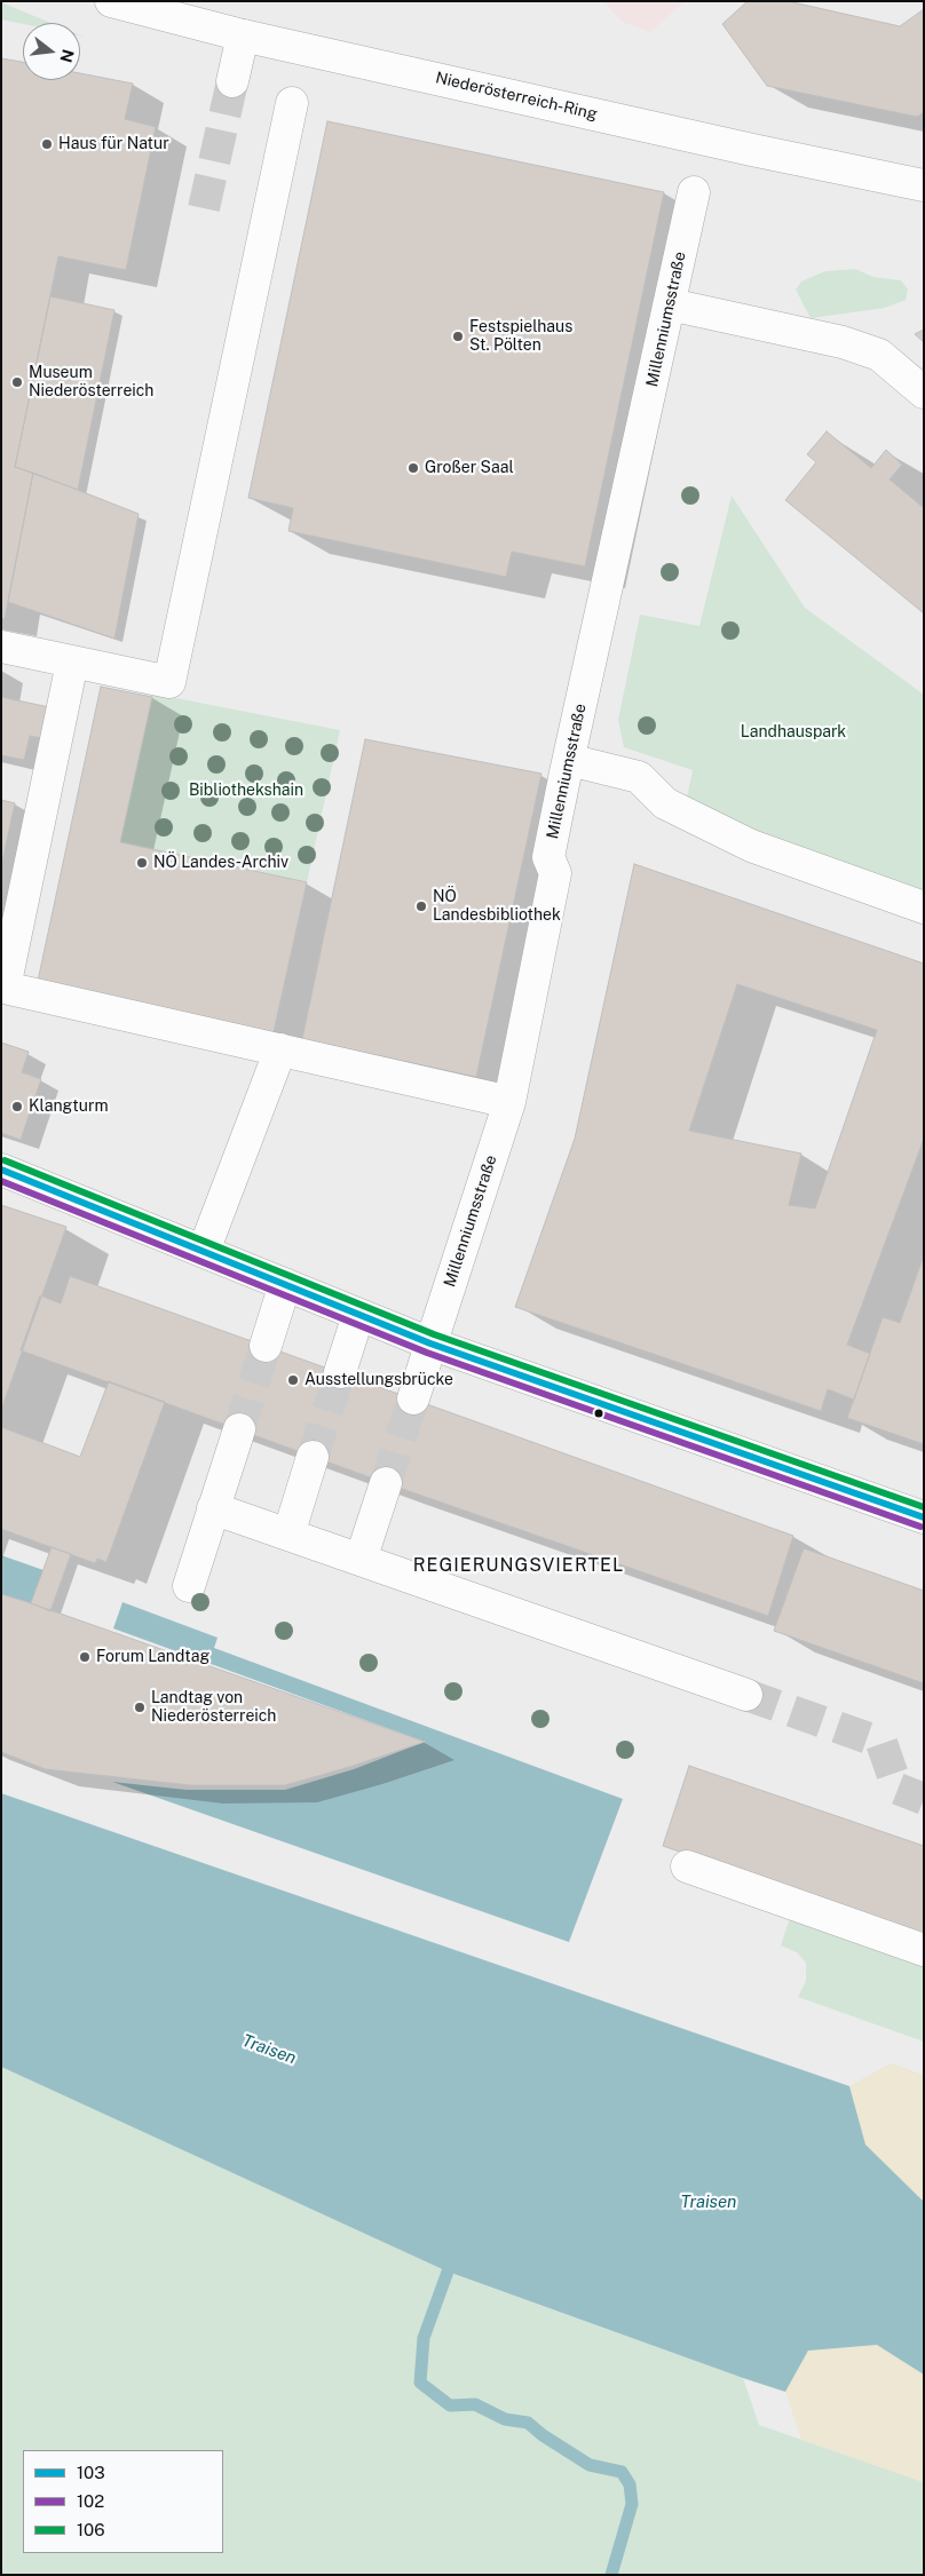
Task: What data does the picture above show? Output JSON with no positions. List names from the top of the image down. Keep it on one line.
{"streets":{"street":["Niederösterreich-Ring","Millenniumsstraße"]},"districts":["REGIERUNGSVIERTEL"],"water":["Traisen"],"parks":["Landhauspark","Bibliothekshain"],"places":["Haus für Natur","Festspielhaus St. Pölten","Museum Niederösterreich","Großer Saal","NÖ Landes-Archiv","NÖ Landesbibliothek","Klangturm","Ausstellungsbrücke","Forum Landtag","Landtag von Niederösterreich"],"lines":["transit line 106","transit line 103","transit line 102"],"legend":["103","102","106"],"north":"right"}
